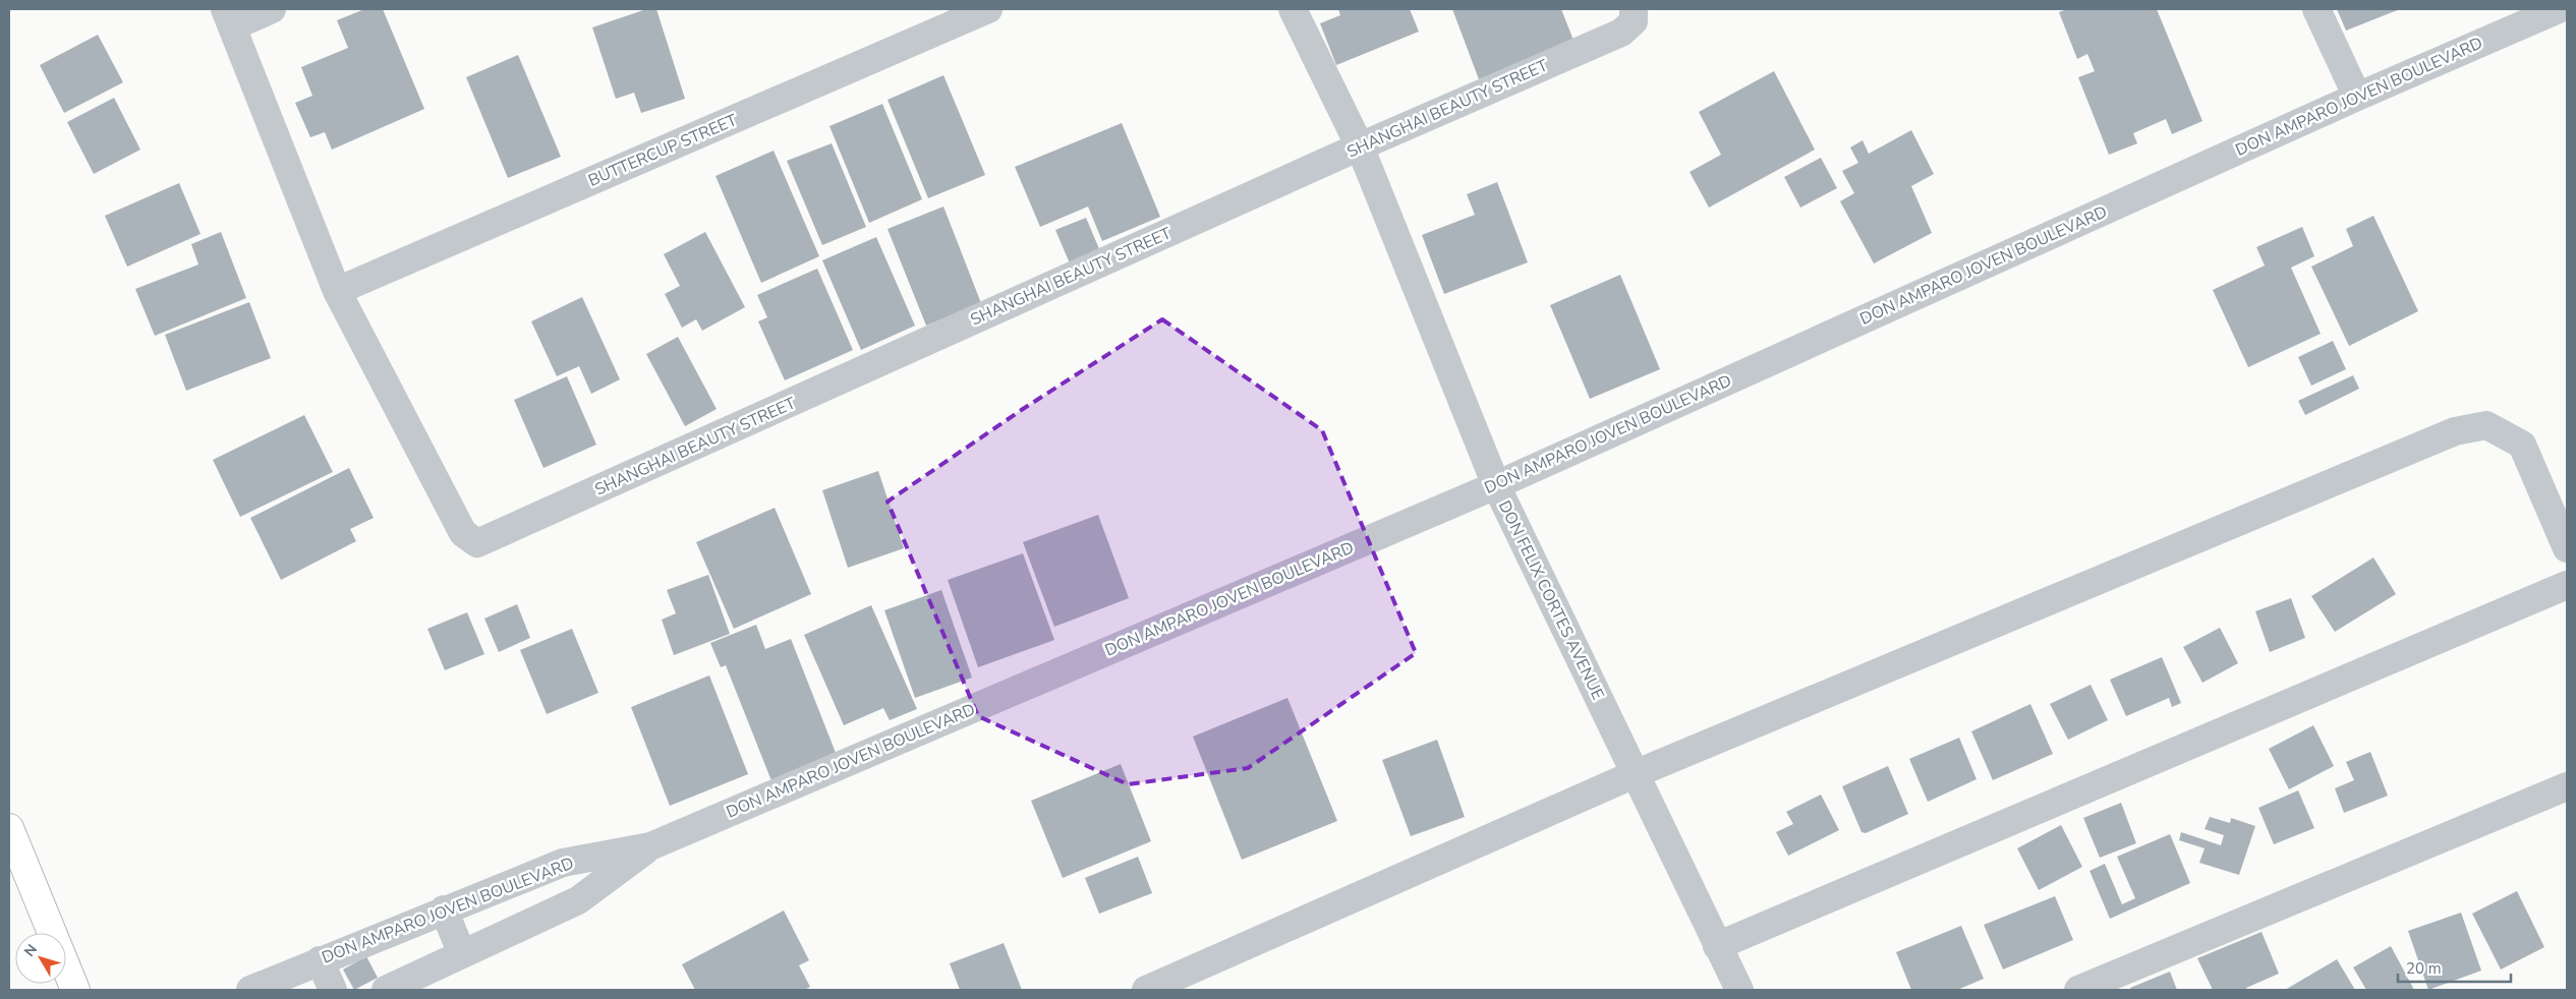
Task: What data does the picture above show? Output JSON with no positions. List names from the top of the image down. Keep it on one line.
{"streets":{"street":["DON AMPARO JOVEN BOULEVARD","SHANGHAI BEAUTY STREET","BUTTERCUP STREET","DON FELIX CORTES AVENUE"]},"crossings":[["DON AMPARO JOVEN BOULEVARD","DON FELIX CORTES AVENUE"],["SHANGHAI BEAUTY STREET","BUTTERCUP STREET"],["SHANGHAI BEAUTY STREET","DON FELIX CORTES AVENUE"]],"scale_bar":"20 m","north":"top left"}
